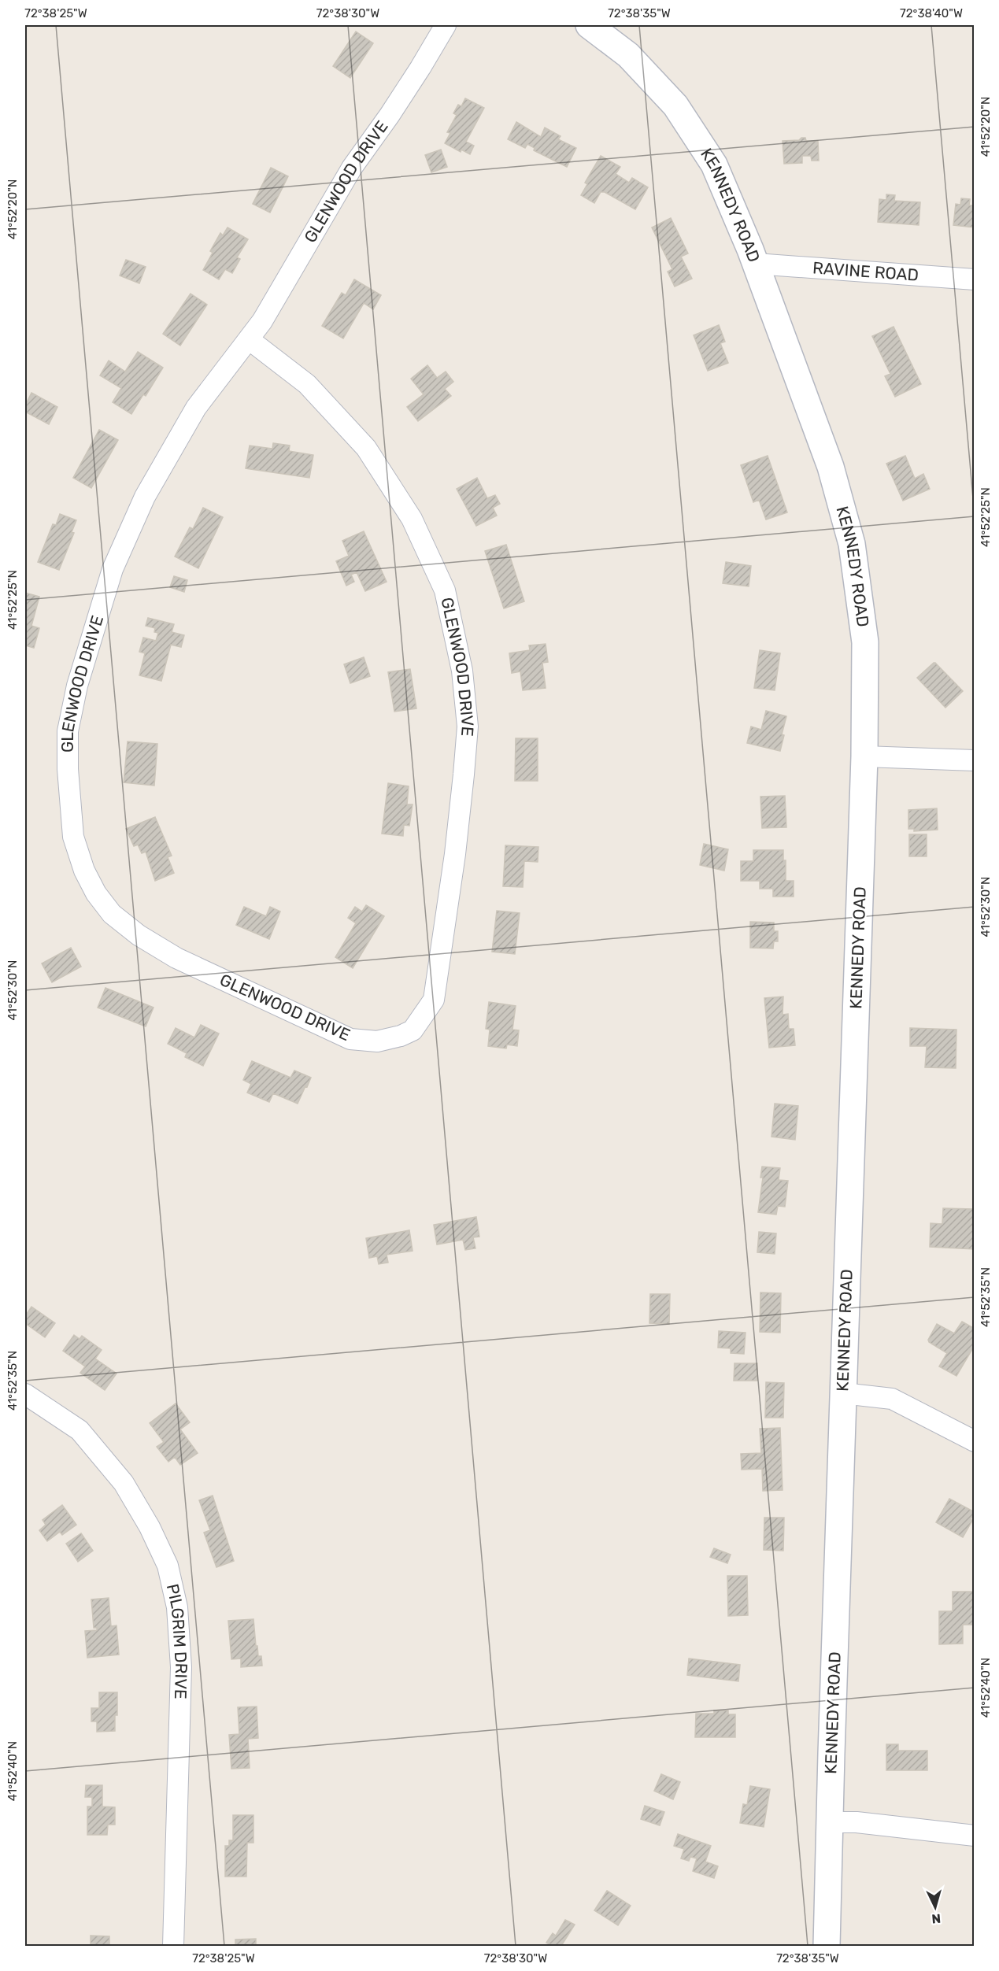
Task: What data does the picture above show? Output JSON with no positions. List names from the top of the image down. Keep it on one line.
{"streets":{"street":["GLENWOOD DRIVE","KENNEDY ROAD","RAVINE ROAD","PILGRIM DRIVE"]},"crossings":[["KENNEDY ROAD","RAVINE ROAD"]],"north":"bottom","coordinates":["72°38'25\"W","72°38'30\"W","72°38'35\"W","72°38'40\"W","41°52'20\"N","41°52'25\"N","41°52'30\"N","41°52'35\"N","41°52'40\"N"]}
